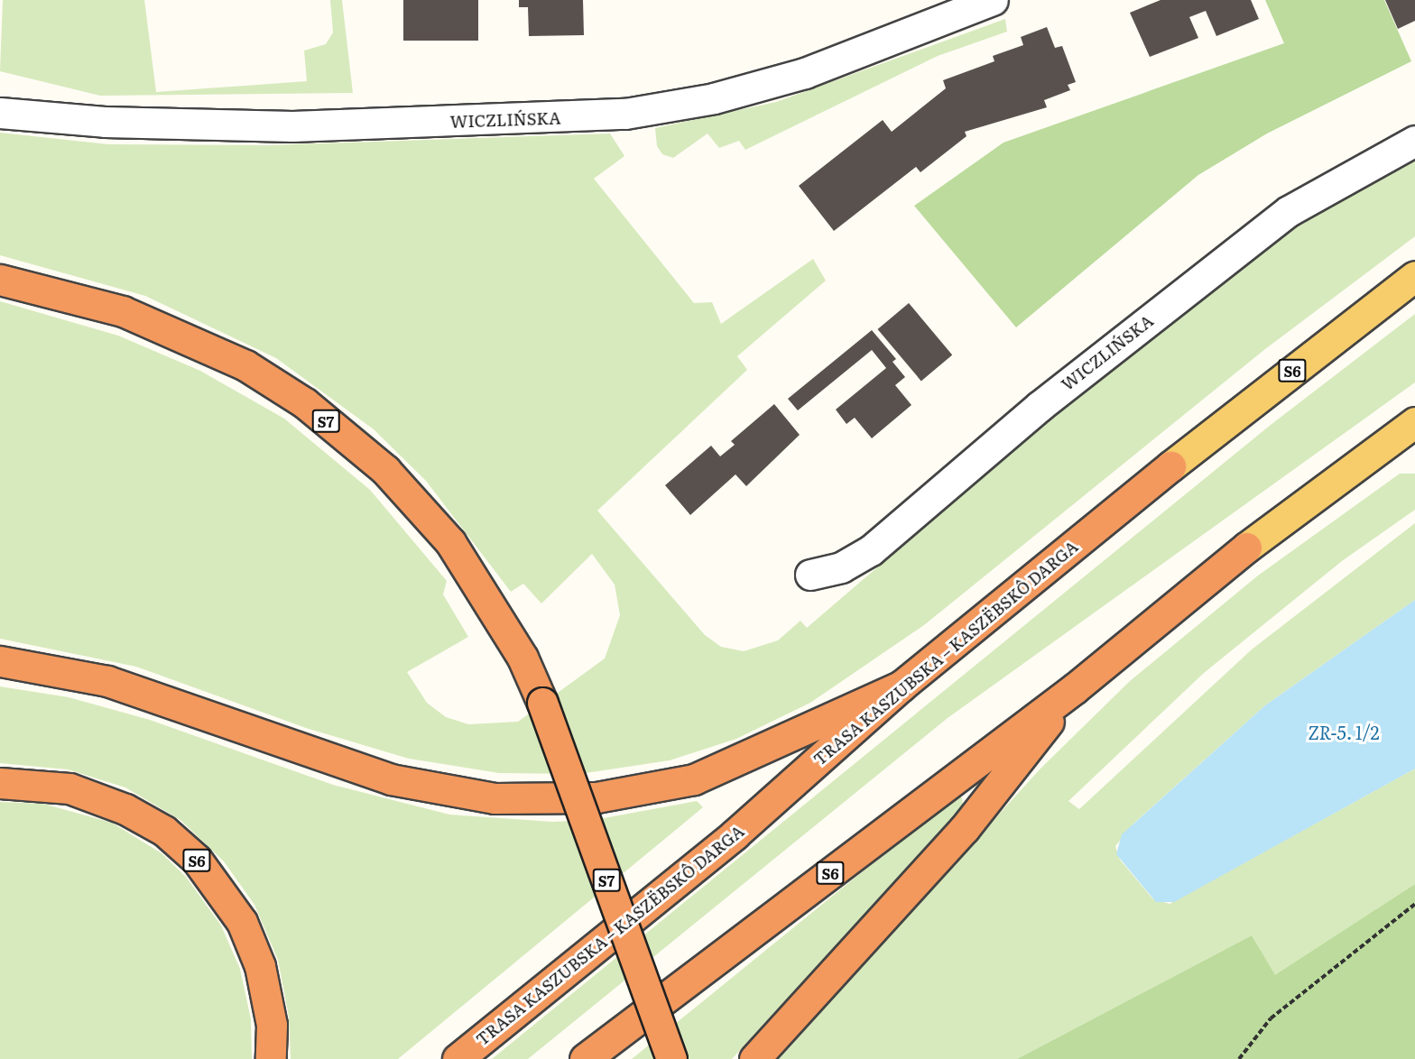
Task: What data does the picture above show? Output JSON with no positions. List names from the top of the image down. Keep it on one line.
{"streets":{"highway":["S6","S7","TRASA KASZUBSKA – KASZËBSKÔ DARGA"],"street":["WICZLIŃSKA"]},"water":["ZR-5. 1/2"]}
